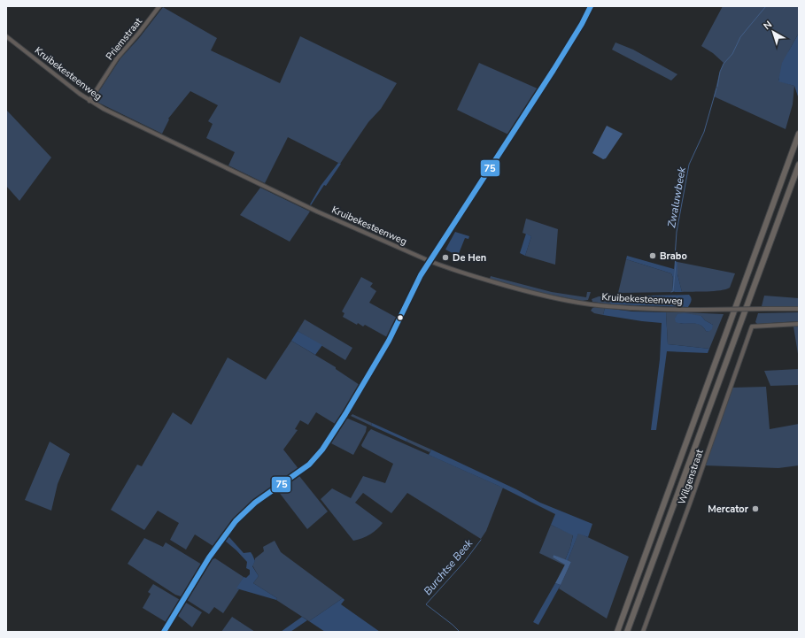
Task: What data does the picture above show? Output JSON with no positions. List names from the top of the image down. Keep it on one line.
{"streets":{"street":["Priemstraat","Kruibekesteenweg","Wilgenstraat"]},"crossings":[["Priemstraat","Kruibekesteenweg"]],"water":["Zwaluwbeek","Burchtse Beek"],"places":["Brabo","De Hen","Mercator"],"lines":["transit line 75"],"north":"top left"}
